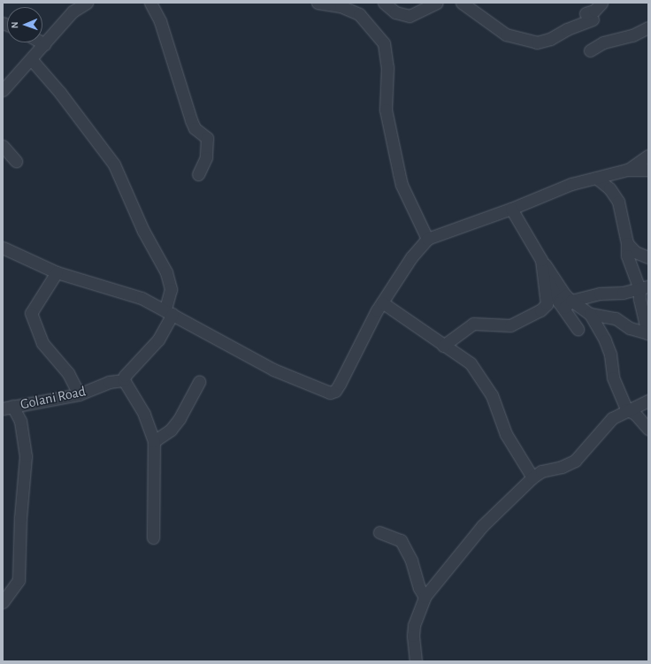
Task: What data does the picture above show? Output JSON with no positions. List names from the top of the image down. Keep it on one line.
{"streets":{"street":["Golani Road"]},"north":"left"}
